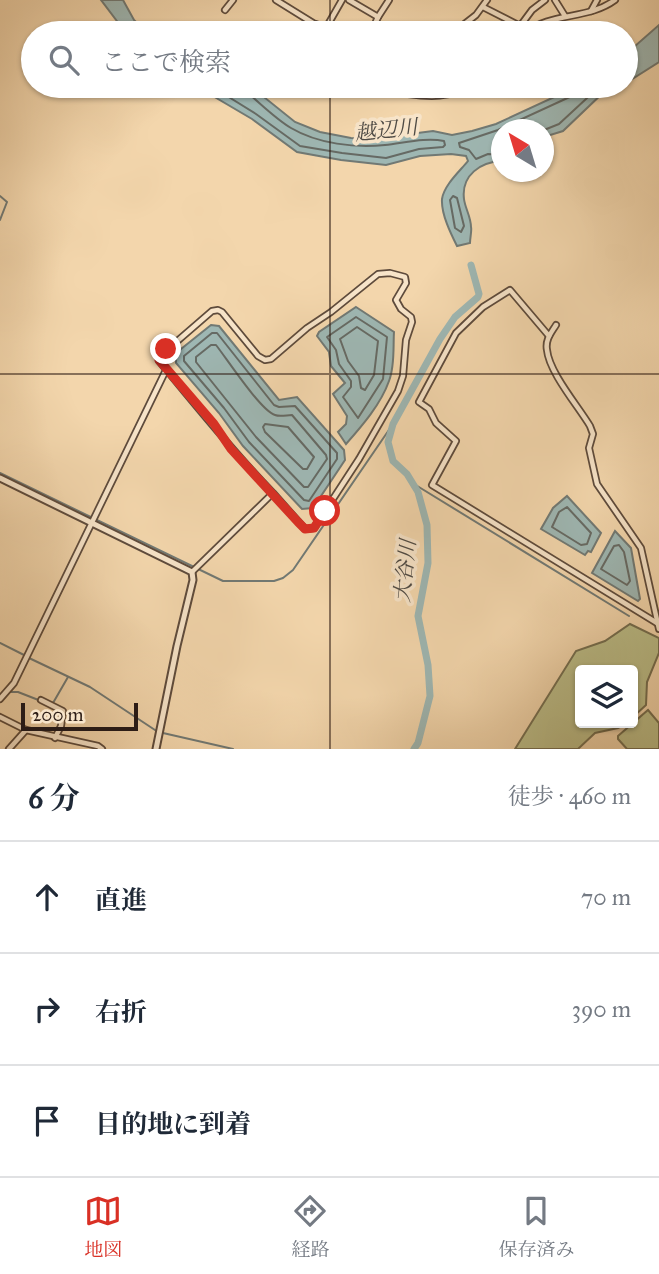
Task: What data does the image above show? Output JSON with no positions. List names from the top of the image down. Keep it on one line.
{"water":["越辺川","大谷川"],"scale_bar":"200 m","north":"top left","page":{"search":"ここで検索","scale":"200 m","heading":["6 分","徒歩 · 460 m"],"list":[["直進","70 m"],["右折","390 m"],"目的地に到着"],"nav":["地図","経路","保存済み"]}}
